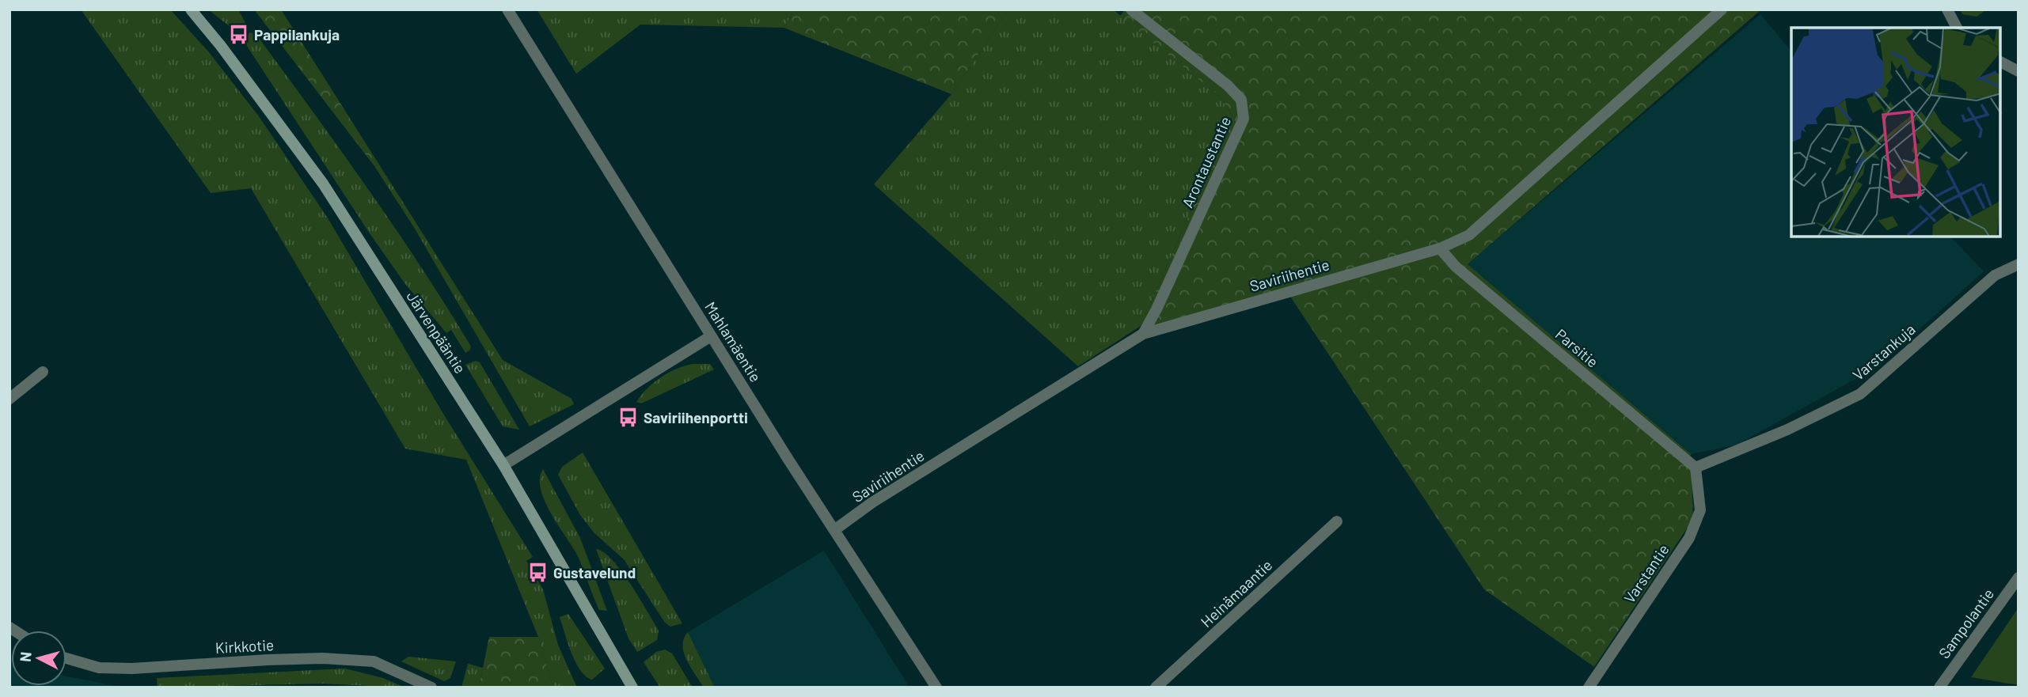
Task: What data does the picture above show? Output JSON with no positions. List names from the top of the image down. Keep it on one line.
{"streets":{"main road":["Järvenpääntie"],"street":["Arontaustantie","Saviriihentie","Mahlamäentie","Parsitie","Varstankuja","Varstantie","Heinämaantie","Sampolantie","Kirkkotie"]},"crossings":[["Arontaustantie","Saviriihentie"],["Saviriihentie","Mahlamäentie"],["Saviriihentie","Parsitie"],["Parsitie","Varstankuja"],["Parsitie","Varstantie"],["Varstankuja","Varstantie"]],"places":{"bus stop":["Pappilankuja","Saviriihenportti","Gustavelund"]},"north":"left"}
